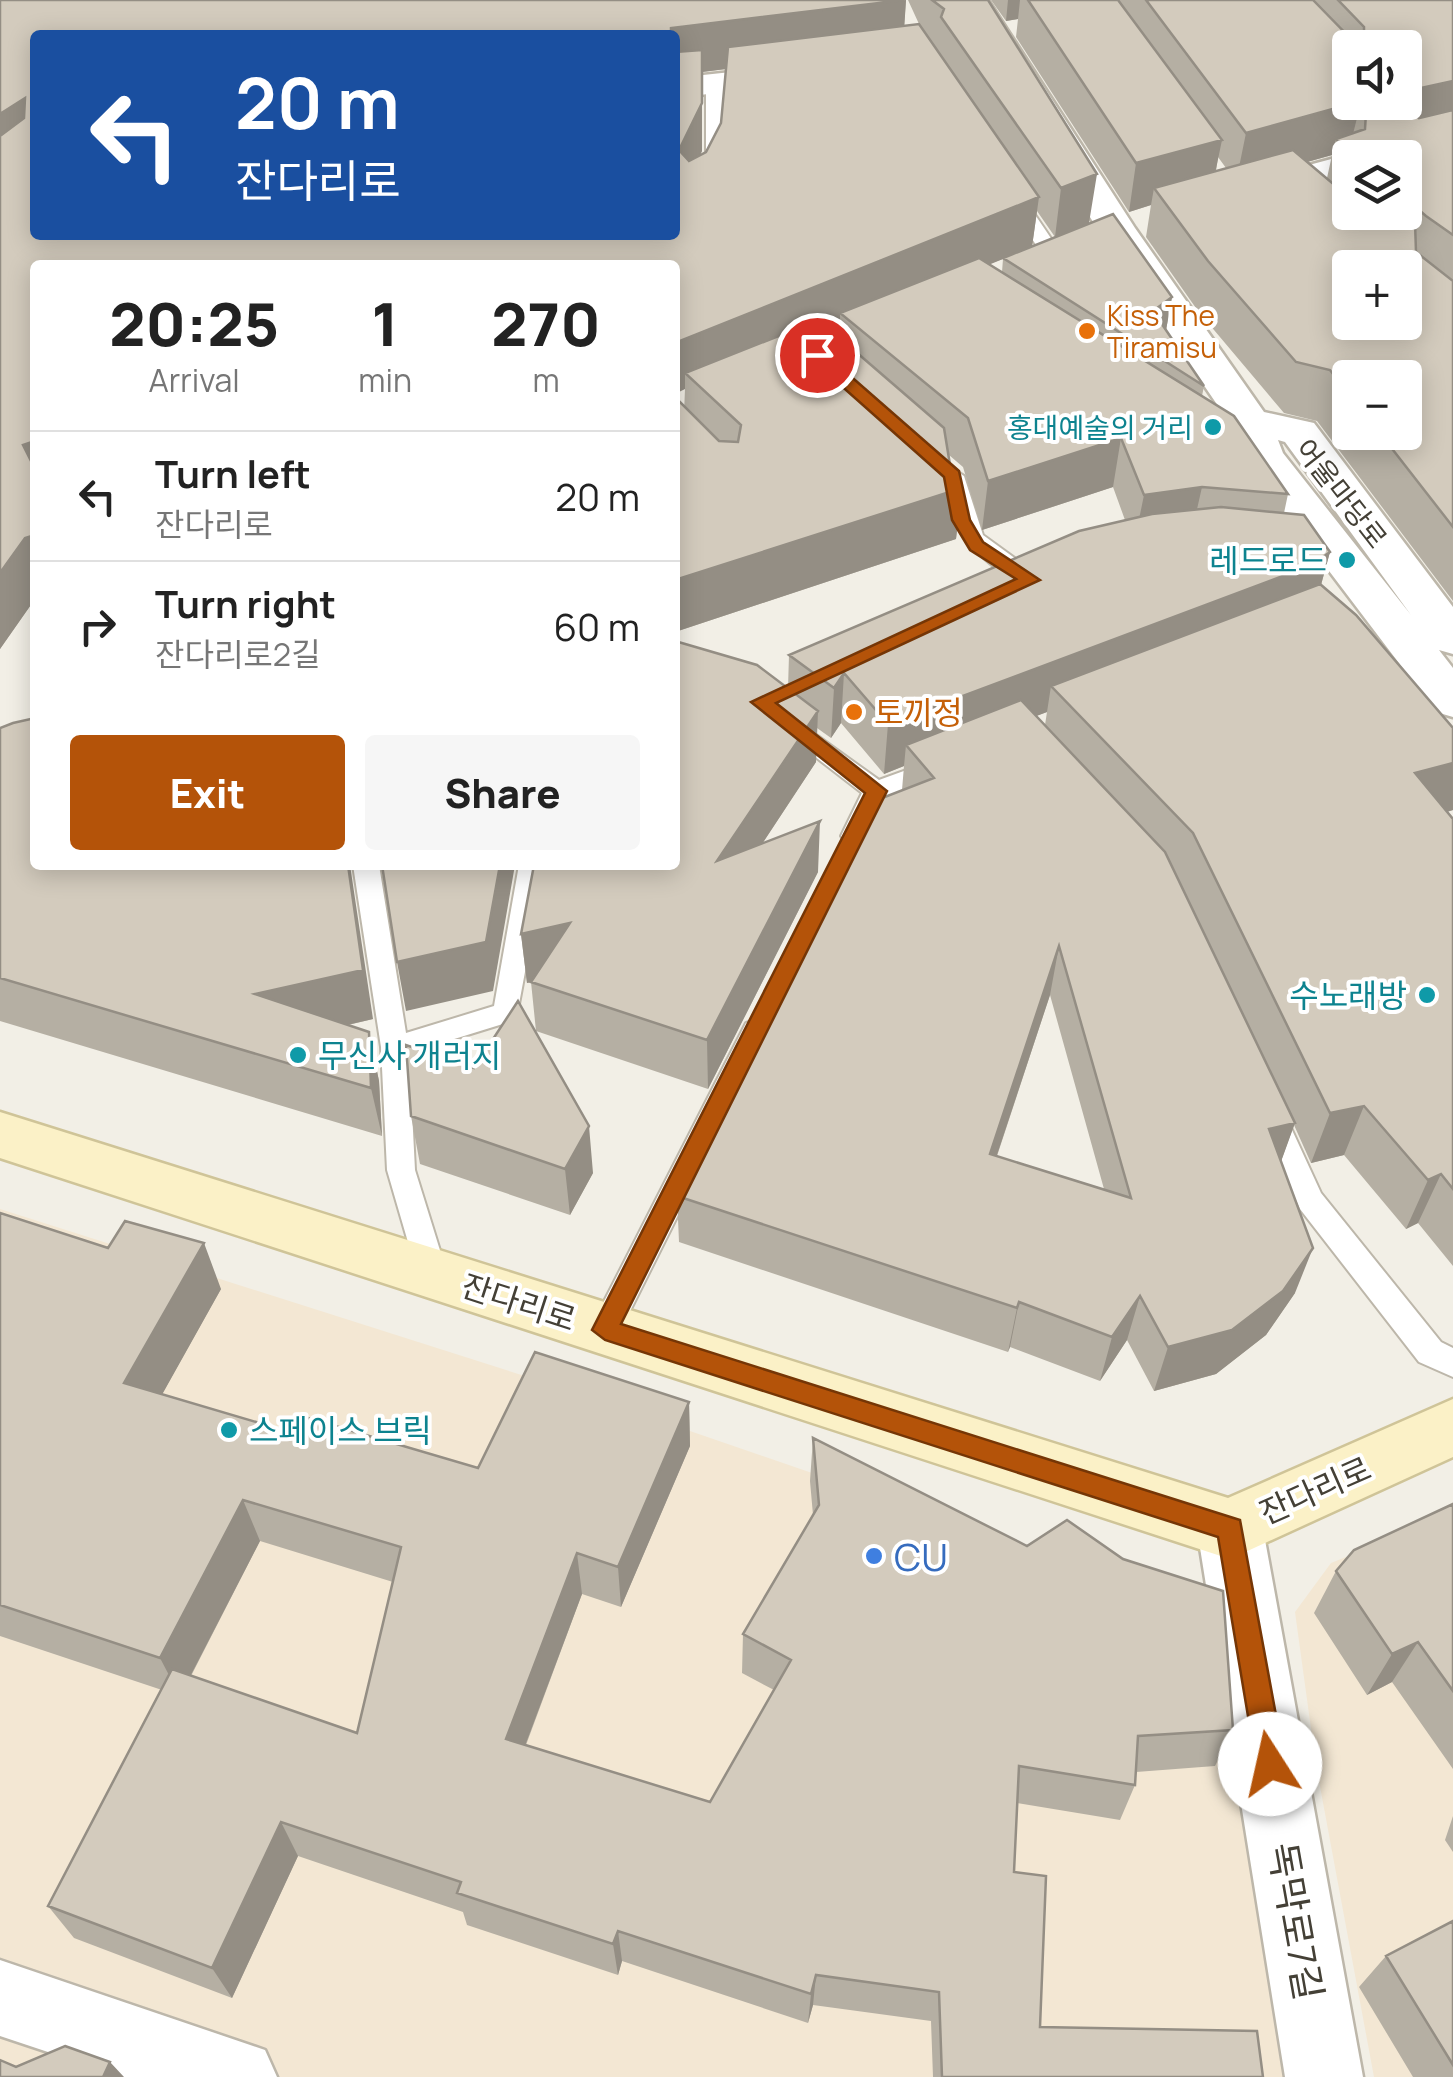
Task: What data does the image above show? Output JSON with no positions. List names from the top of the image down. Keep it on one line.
{"streets":{"street":["어울마당로","잔다리로","독막로7길"]},"crossings":[["잔다리로","독막로7길"]],"places":["Kiss The Tiramisu","홍대예술의 거리","레드로드","토끼정","수노래방","무신사 개러지","스페이스 브릭","CU"],"page":{"map_buttons":["+","−"],"turn":["20 m","잔다리로"],"eta":["20:25","Arrival","1","min","270","m"],"list":[{"name":"Turn left","note":"잔다리로","value":"20 m"},{"name":"Turn right","note":"잔다리로2길","value":"60 m"}],"buttons":["Exit","Share"]}}
